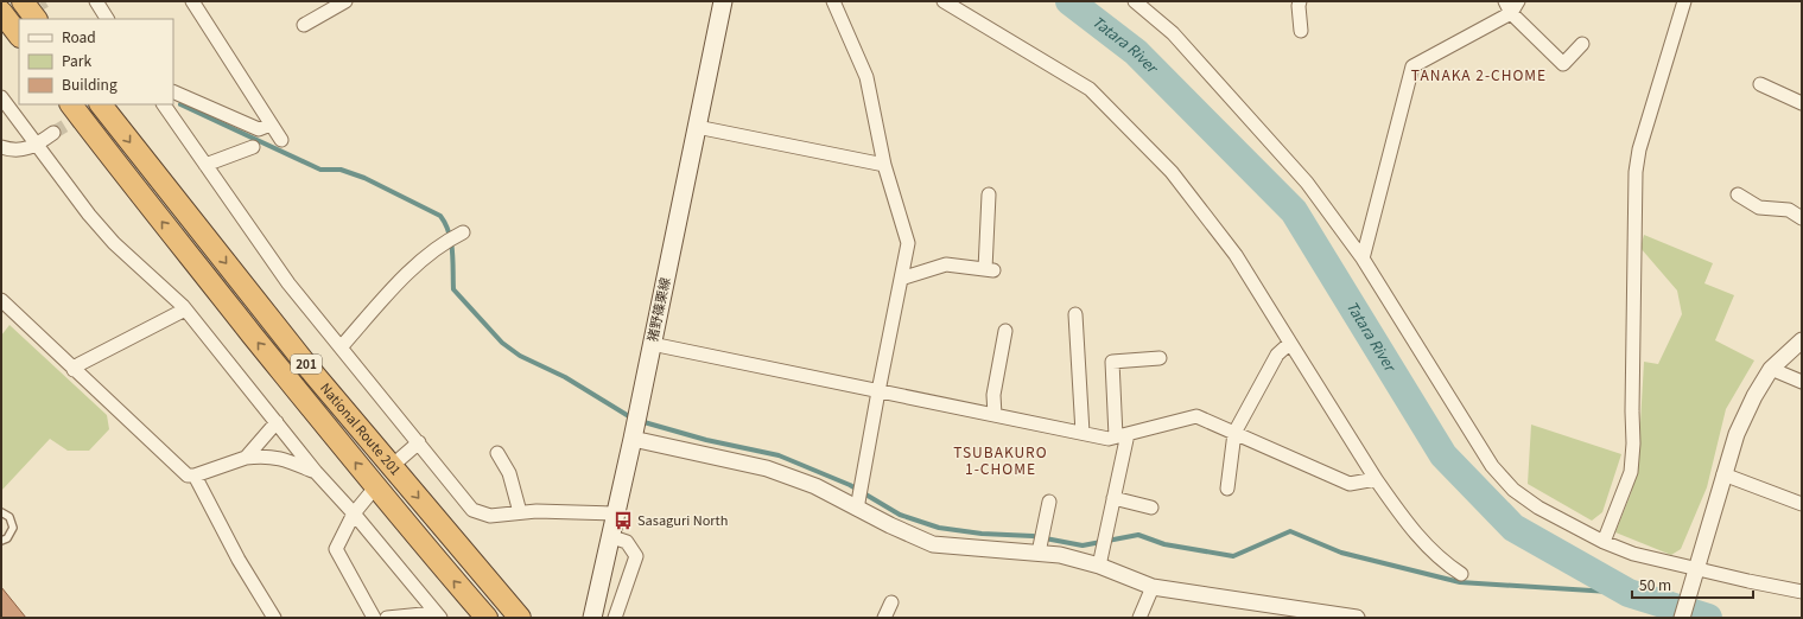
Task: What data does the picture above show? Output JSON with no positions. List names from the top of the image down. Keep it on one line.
{"streets":{"highway":["201","National Route 201"],"main road":["猪野篠栗線"]},"districts":["TANAKA 2-CHOME","TSUBAKURO 1-CHOME"],"water":["Tatara River"],"places":{"bus stop":["Sasaguri North"]},"legend":["Road","Park","Building"],"scale_bar":"50 m"}
